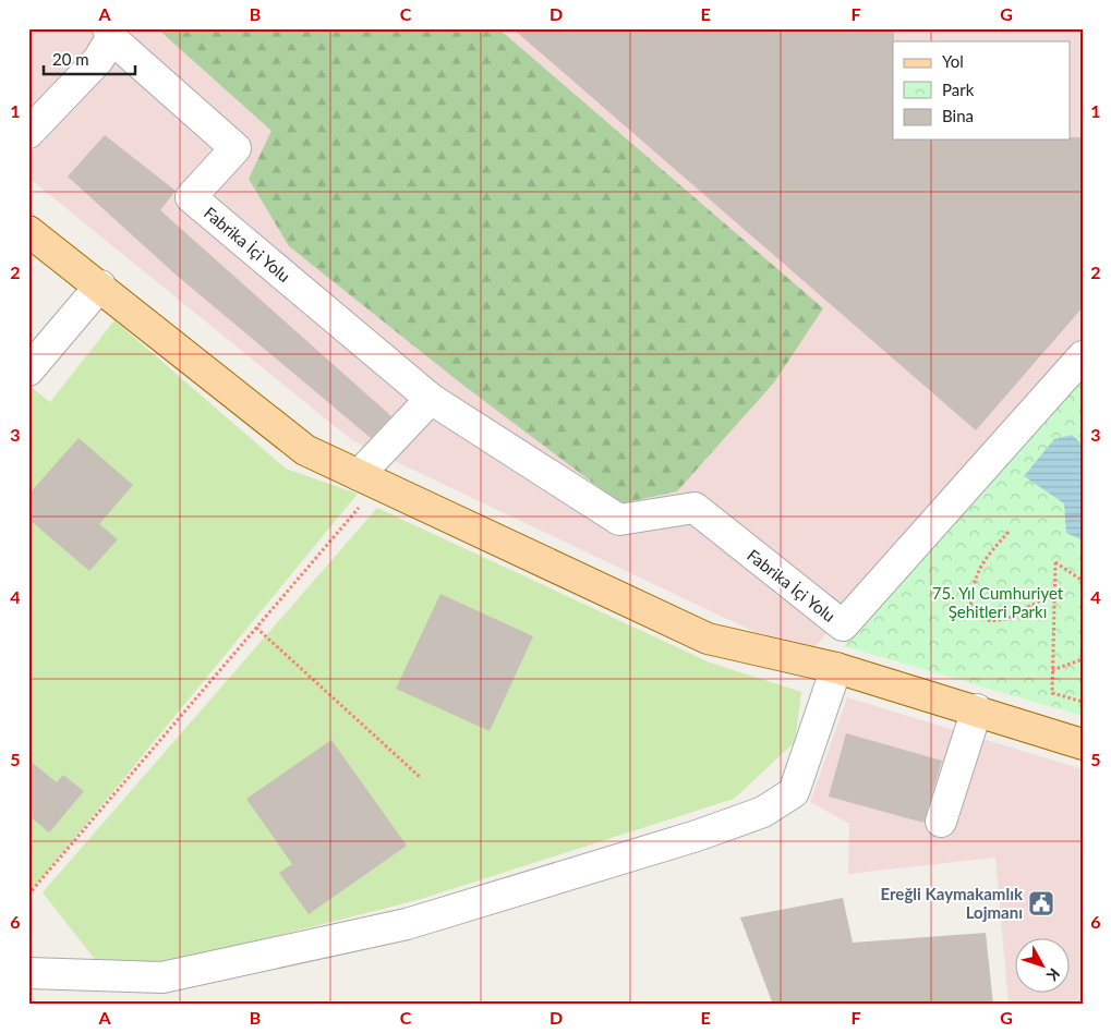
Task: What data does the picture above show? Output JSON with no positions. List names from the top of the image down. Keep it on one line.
{"streets":{"street":["Fabrika İçi Yolu"]},"parks":["75. Yıl Cumhuriyet Şehitleri Parkı"],"places":{"public building":["Ereğli Kaymakamlık Lojmanı"]},"legend":["Yol","Park","Bina"],"scale_bar":"20 m","north":"bottom right","grid":{"columns":["A","B","C","D","E","F","G"],"rows":["1","2","3","4","5","6"]}}
